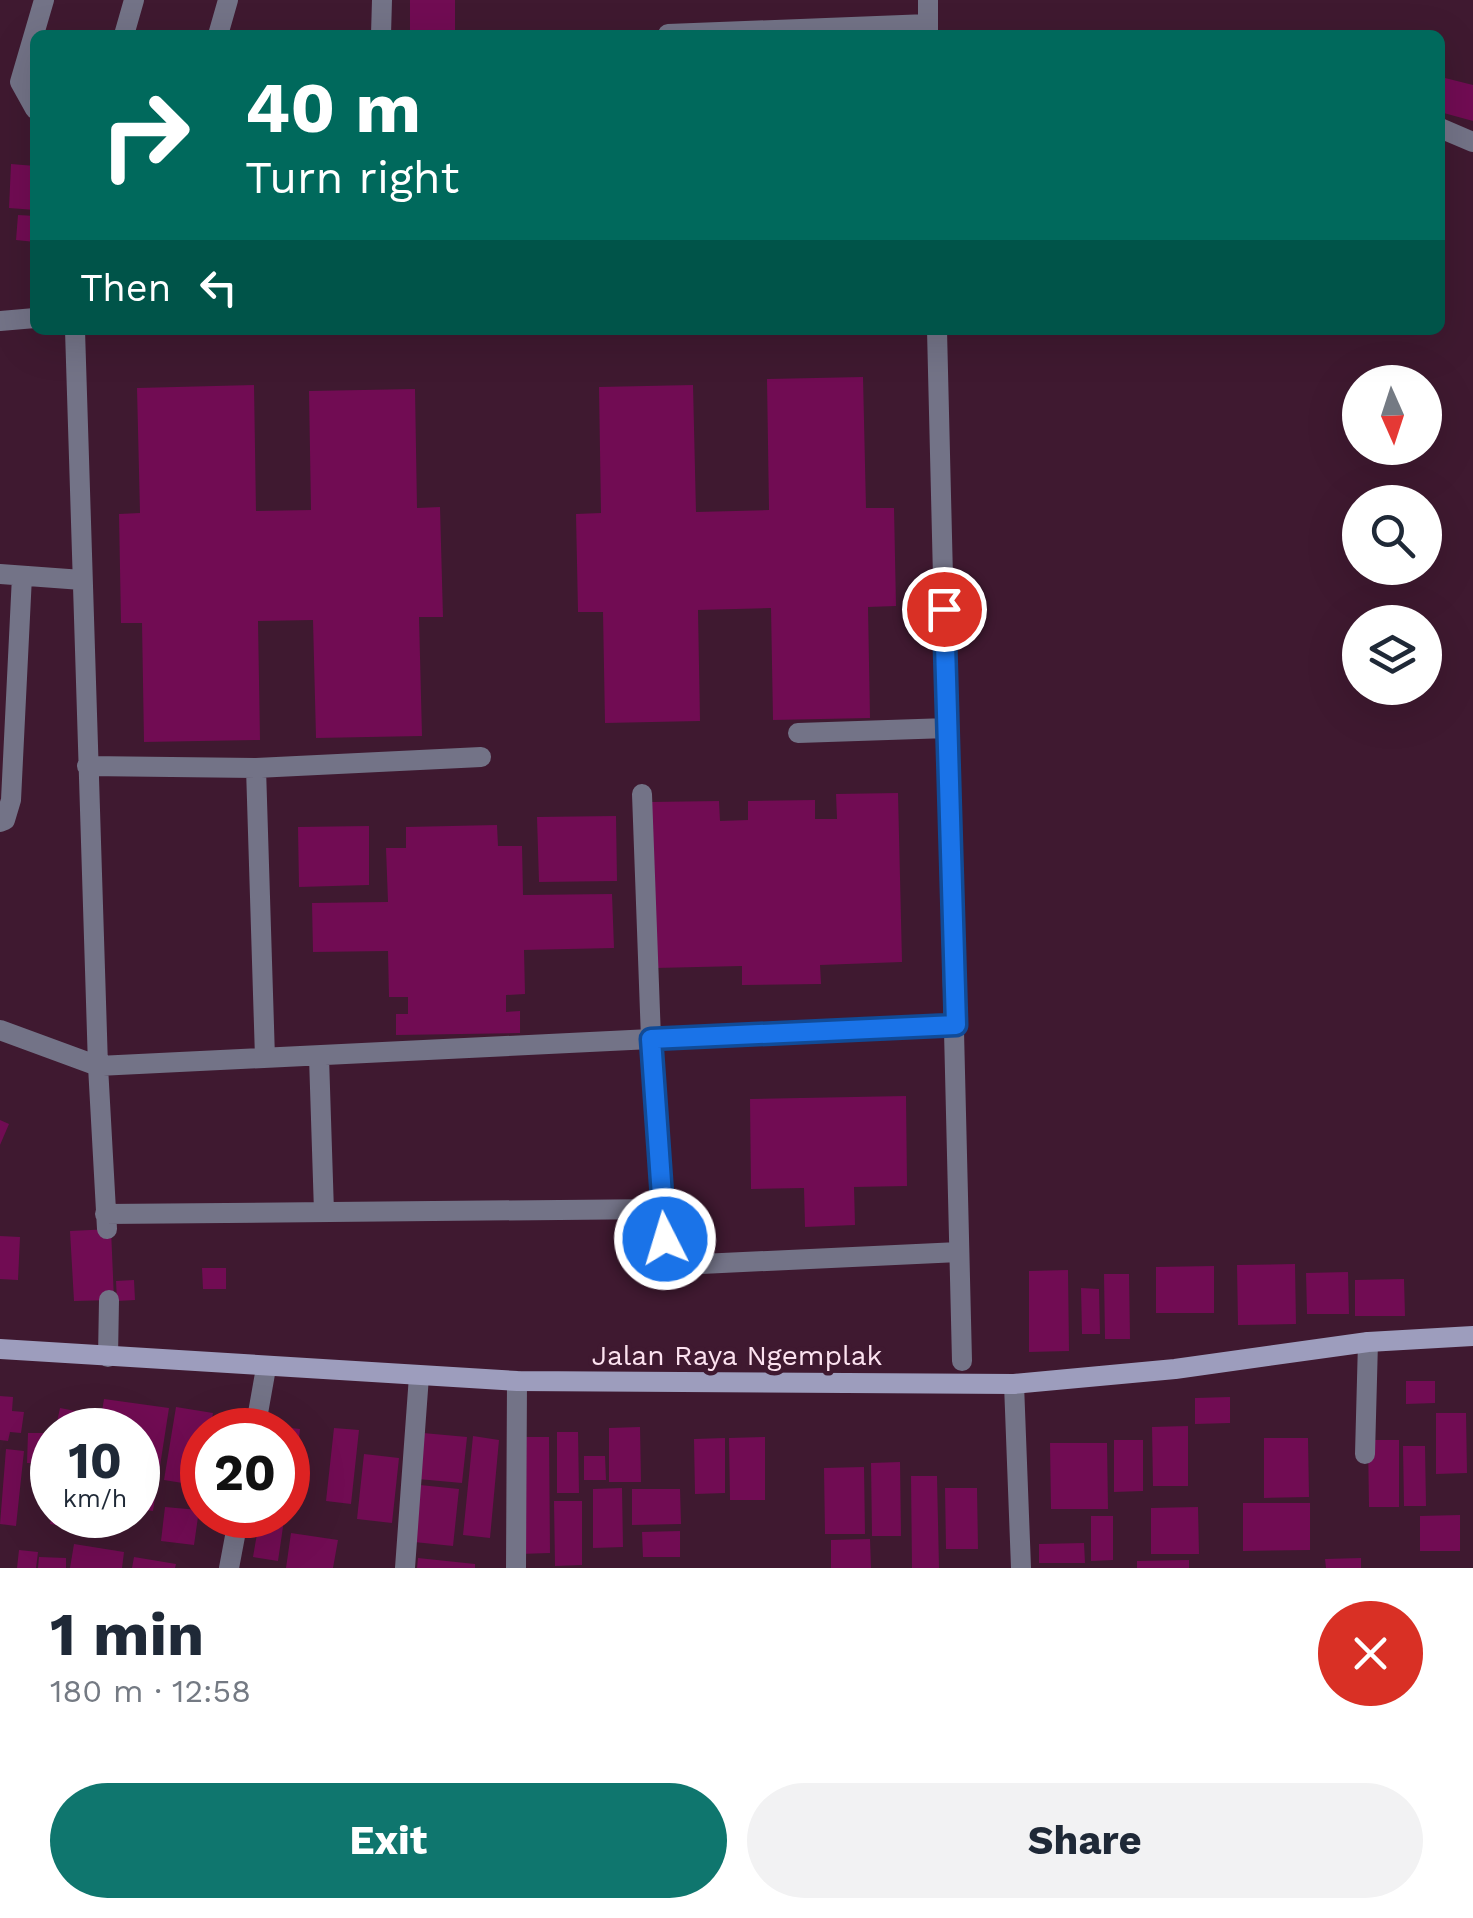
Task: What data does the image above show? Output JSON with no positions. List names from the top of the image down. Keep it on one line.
{"streets":{"main road":["Jalan Raya Ngemplak"]},"north":"bottom","page":{"turn":["40 m","Turn right"],"then":"Then","speed":"10 km/h","limit":"20","heading":["1 min","180 m · 12:58"],"buttons":["Exit","Share"]}}
